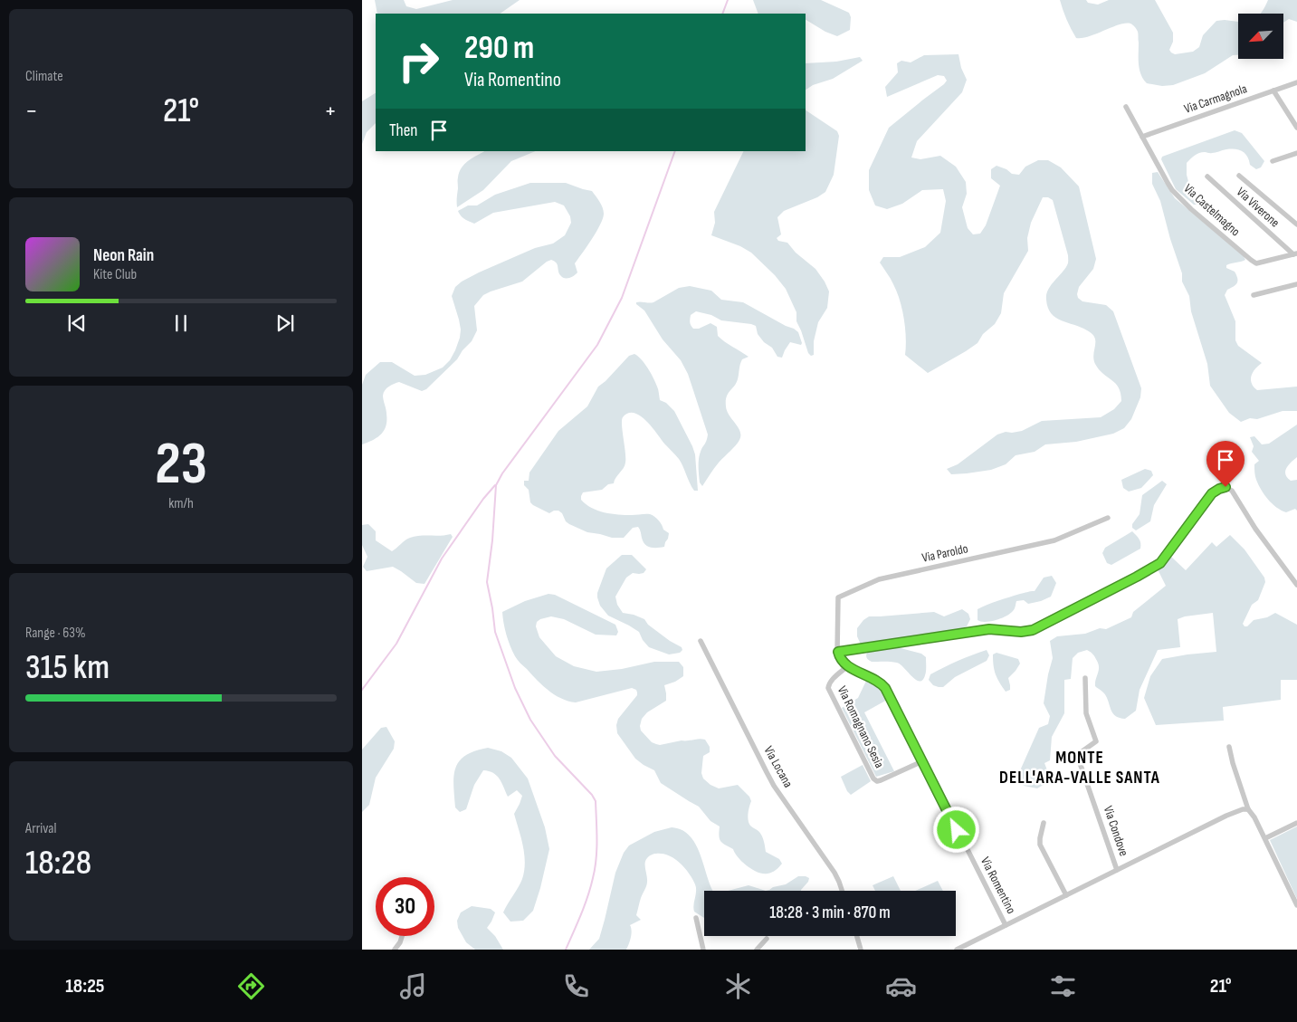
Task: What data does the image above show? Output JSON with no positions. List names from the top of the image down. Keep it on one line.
{"streets":{"street":["Via Carmagnola","Via Viverone","Via Castelmagno","Via Paroldo","Via Romagnano Sesia","Via Locana","Via Condove","Via Romentino"]},"crossings":[["Via Carmagnola","Via Castelmagno"],["Via Viverone","Via Castelmagno"],["Via Romagnano Sesia","Via Romentino"]],"districts":["MONTE DELL'ARA-VALLE SANTA"],"north":"bottom left","page":{"tile":["Climate",["23","km/h"],["Range · 63%","315 km"],["Arrival","18:28"]],"turn":["290 m","Via Romentino"],"heat":["−","21°","+"],"then":"Then","song":["Neon Rain","Kite Club"],"limit":"30","trip":"18:28 · 3 min · 870 m","tabs":["18:25","21°"]}}
